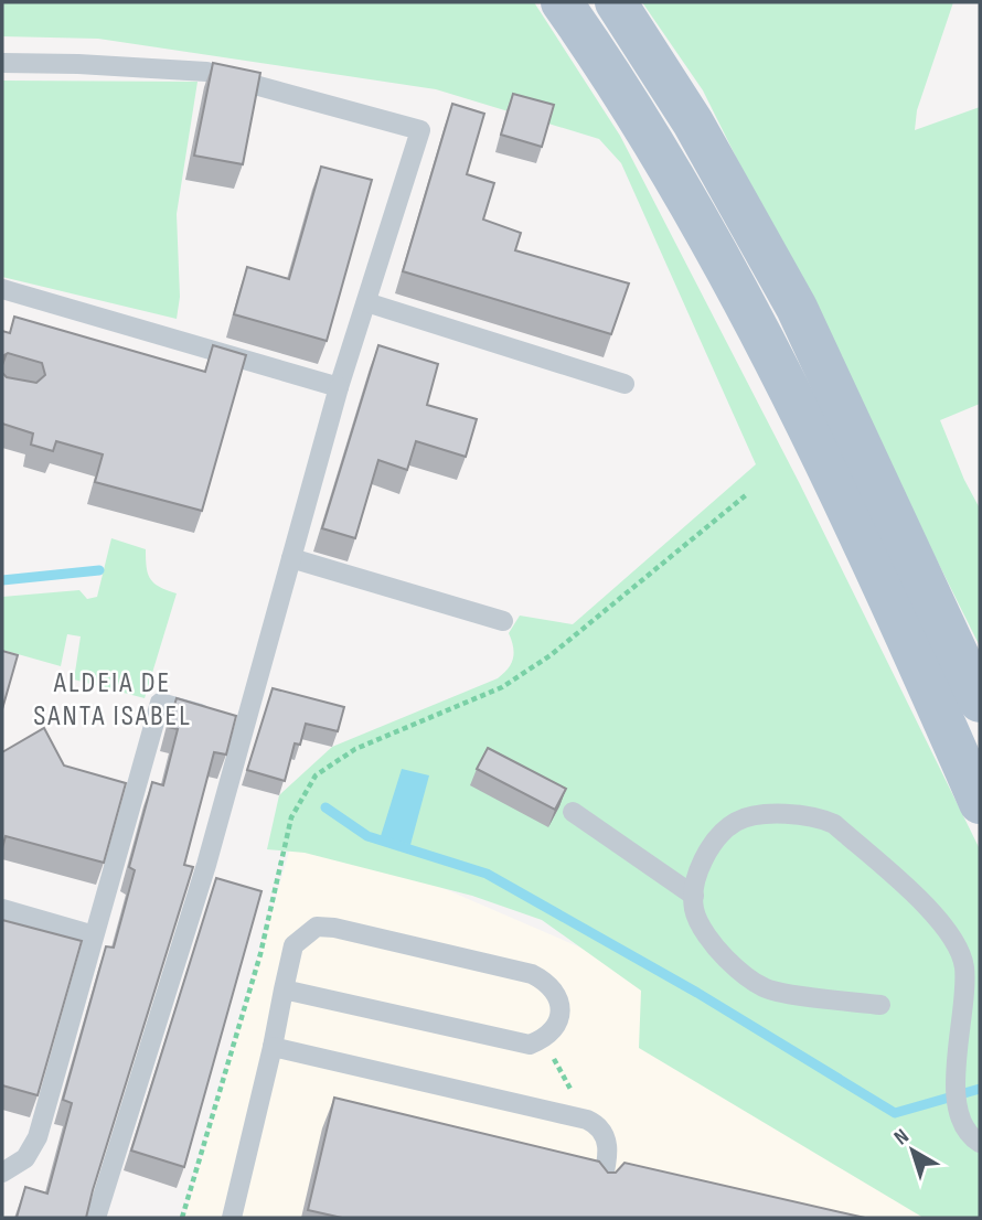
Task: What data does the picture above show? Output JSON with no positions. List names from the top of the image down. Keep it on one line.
{"districts":["ALDEIA DE SANTA ISABEL"],"north":"top left"}
